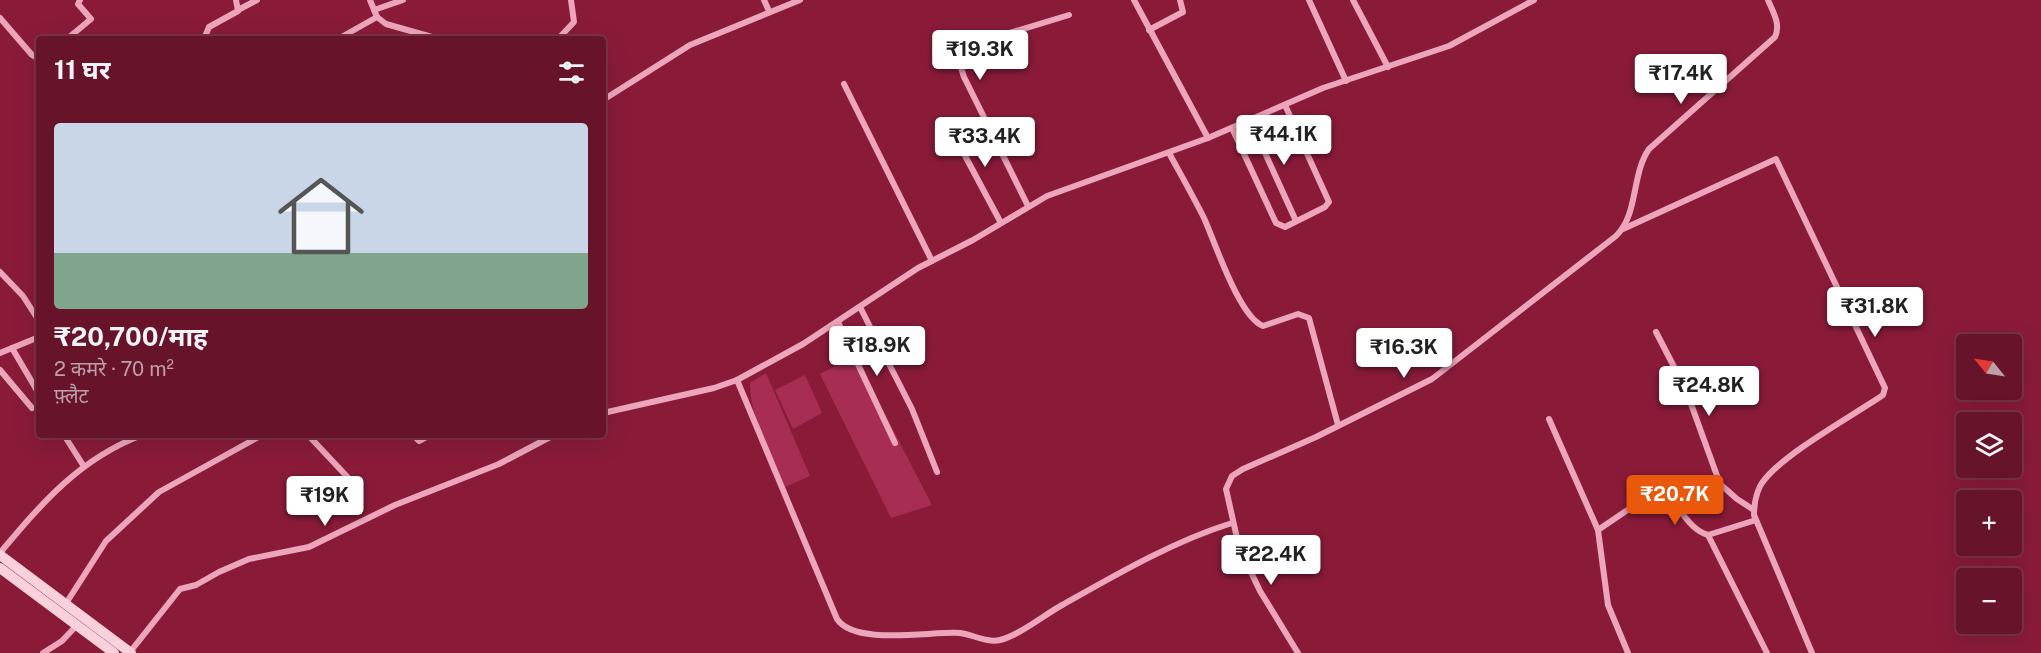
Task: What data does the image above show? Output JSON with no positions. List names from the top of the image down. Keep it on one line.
{"north":"top left","page":{"price":["₹19.3K","₹17.4K","₹44.1K","₹33.4K","₹31.8K","₹18.9K","₹16.3K","₹24.8K","₹20.7K","₹19K","₹22.4K"],"heading":"11 घर","list":[{"name":"₹20,700/माह","note":"2 कमरे · 70 m² · फ़्लैट"}],"map_buttons":["+","−"]}}
